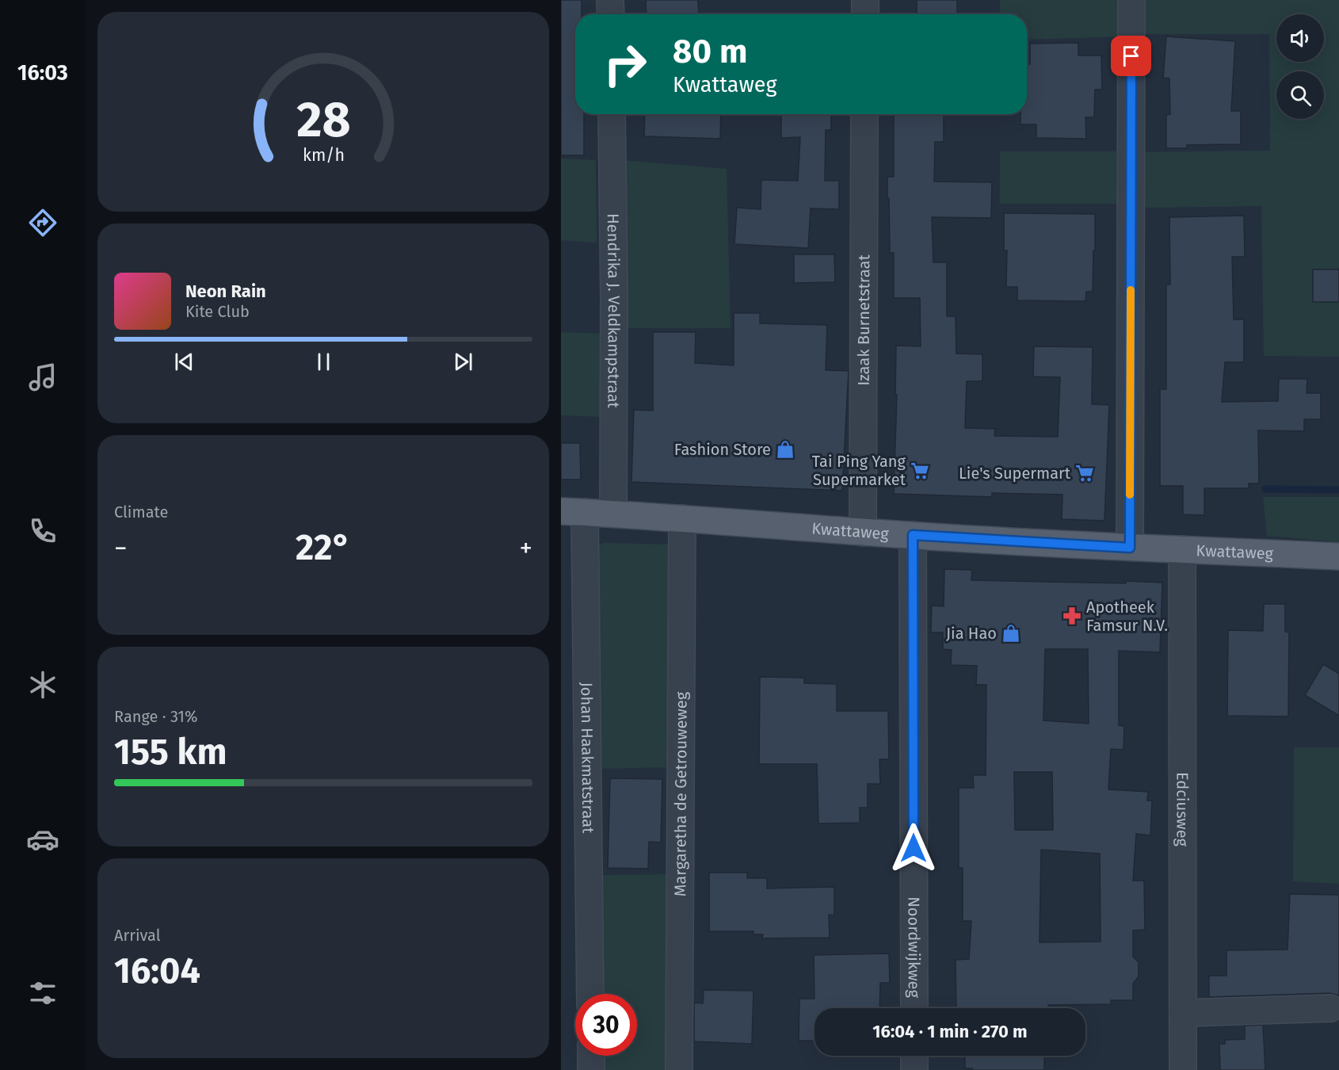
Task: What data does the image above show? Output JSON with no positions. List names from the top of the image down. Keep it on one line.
{"streets":{"main road":["Kwattaweg"],"street":["Hendrika J. Veldkampstraat","Izaak Burnetstraat","Johan Haakmatstraat","Margaretha de Getrouweweg","Edciusweg","Noordwijkweg"]},"crossings":[["Hendrika J. Veldkampstraat","Kwattaweg"],["Izaak Burnetstraat","Kwattaweg"],["Kwattaweg","Johan Haakmatstraat"],["Kwattaweg","Margaretha de Getrouweweg"],["Kwattaweg","Edciusweg"],["Kwattaweg","Noordwijkweg"]],"places":{"shop":["Fashion Store","Jia Hao"],"supermarket":["Tai Ping Yang Supermarket","Lie's Supermart"],"pharmacy":["Apotheek Famsur N.V."]},"page":{"tabs":"16:03","turn":["80 m","Kwattaweg"],"song":["Neon Rain","Kite Club"],"tile":["Climate",["Range · 31%","155 km"],["Arrival","16:04"]],"heat":["−","22°","+"],"limit":"30","trip":"16:04 · 1 min · 270 m","gauge":["28","km/h"]}}
